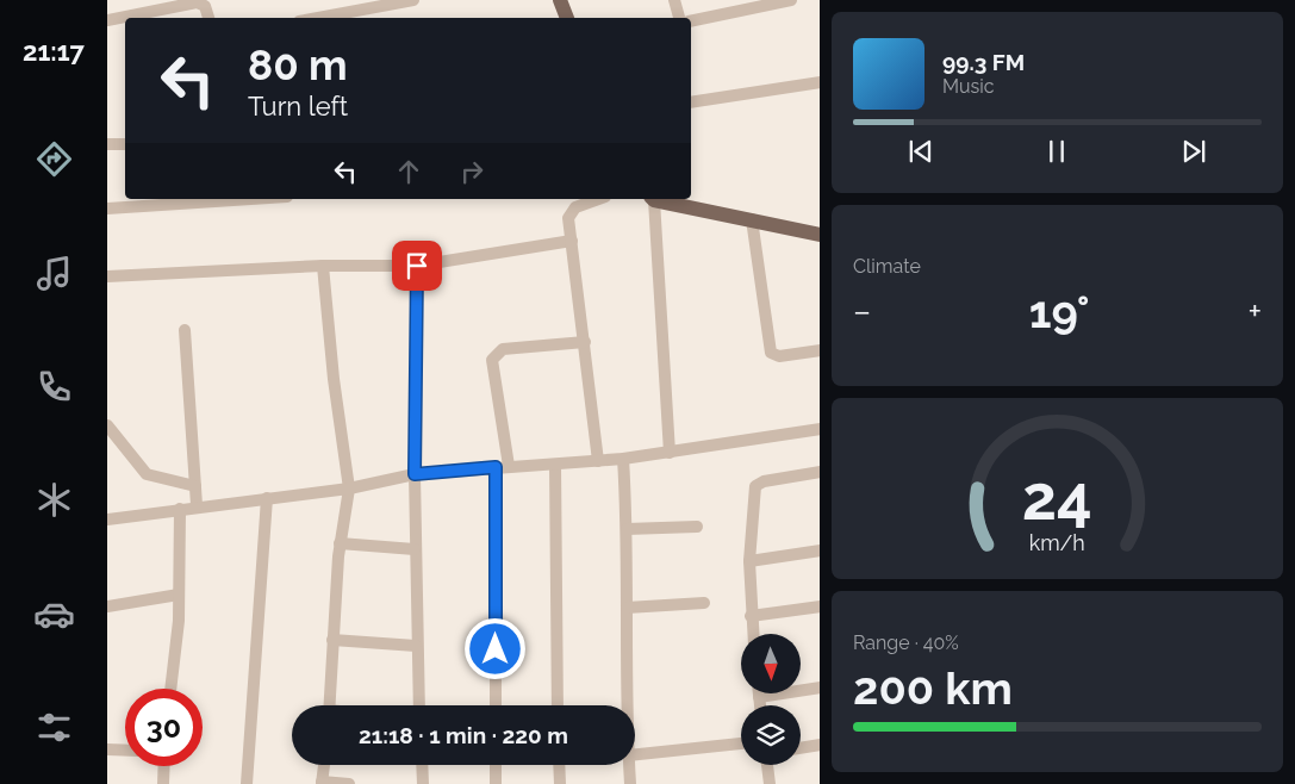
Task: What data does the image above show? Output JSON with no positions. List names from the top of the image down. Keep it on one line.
{"north":"bottom","page":{"tabs":"21:17","turn":["80 m","Turn left"],"song":["99.3 FM","Music"],"tile":["Climate",["Range · 40%","200 km"]],"heat":["−","19°","+"],"limit":"30","trip":"21:18 · 1 min · 220 m","gauge":["24","km/h"]}}
